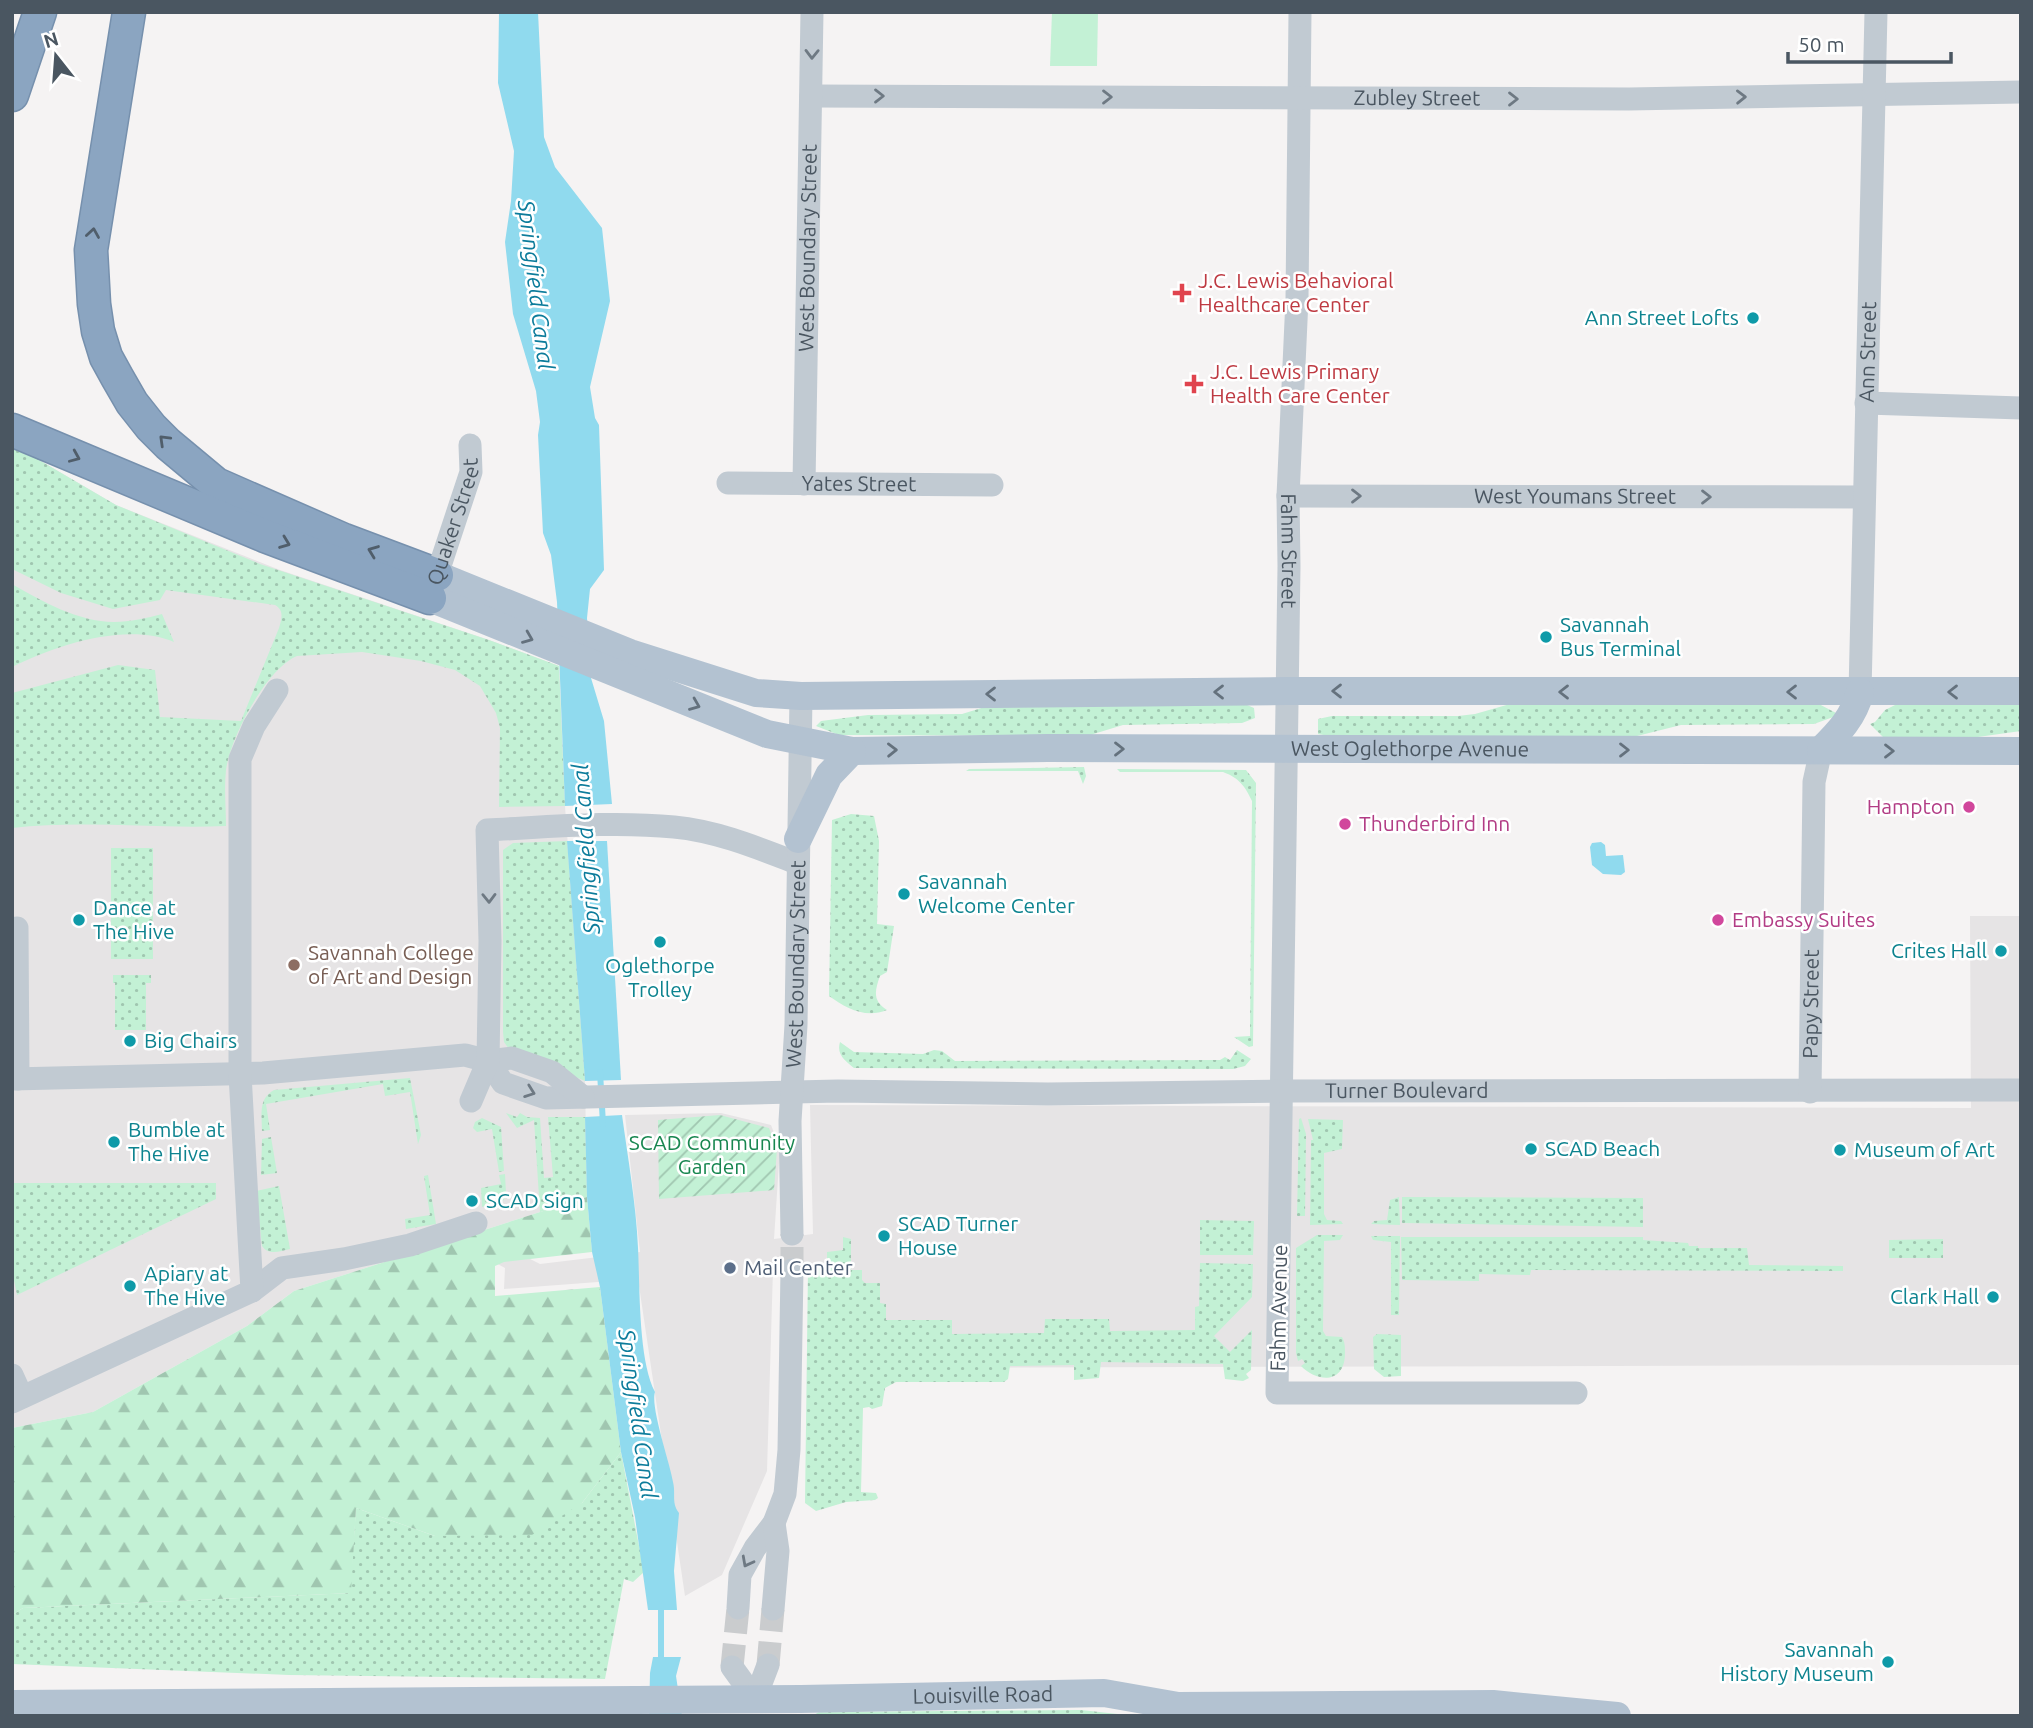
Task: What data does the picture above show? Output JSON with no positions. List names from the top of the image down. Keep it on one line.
{"streets":{"main road":["West Oglethorpe Avenue","Louisville Road"],"street":["Zubley Street","West Boundary Street","Ann Street","Yates Street","West Youmans Street","Quaker Street","Fahm Street","Papy Street","Turner Boulevard","Fahm Avenue"]},"crossings":[["Zubley Street","West Boundary Street"],["Zubley Street","Ann Street"],["Zubley Street","Fahm Street"],["West Boundary Street","Yates Street"],["West Boundary Street","West Oglethorpe Avenue"],["West Boundary Street","Turner Boulevard"],["Ann Street","West Youmans Street"],["West Youmans Street","Fahm Street"],["Fahm Street","West Oglethorpe Avenue"],["Fahm Street","Turner Boulevard"],["Fahm Street","Fahm Avenue"],["West Oglethorpe Avenue","Papy Street"],["Papy Street","Turner Boulevard"],["Turner Boulevard","Fahm Avenue"]],"one_way":["Zubley Street","West Youmans Street"],"water":["Springfield Canal"],"parks":["SCAD Community Garden"],"places":{"health":["J.C. Lewis Behavioral Healthcare Center","J.C. Lewis Primary Health Care Center"],"other":["Ann Street Lofts","Savannah Bus Terminal","Hampton","Thunderbird Inn","Savannah Welcome Center","Dance at The Hive","Embassy Suites","Oglethorpe Trolley","Crites Hall","Savannah College of Art and Design","Big Chairs","Bumble at The Hive","SCAD Beach","Museum of Art","SCAD Sign","SCAD Turner House","Mail Center","Apiary at The Hive","Clark Hall","Savannah History Museum"]},"scale_bar":"50 m","north":"top"}
